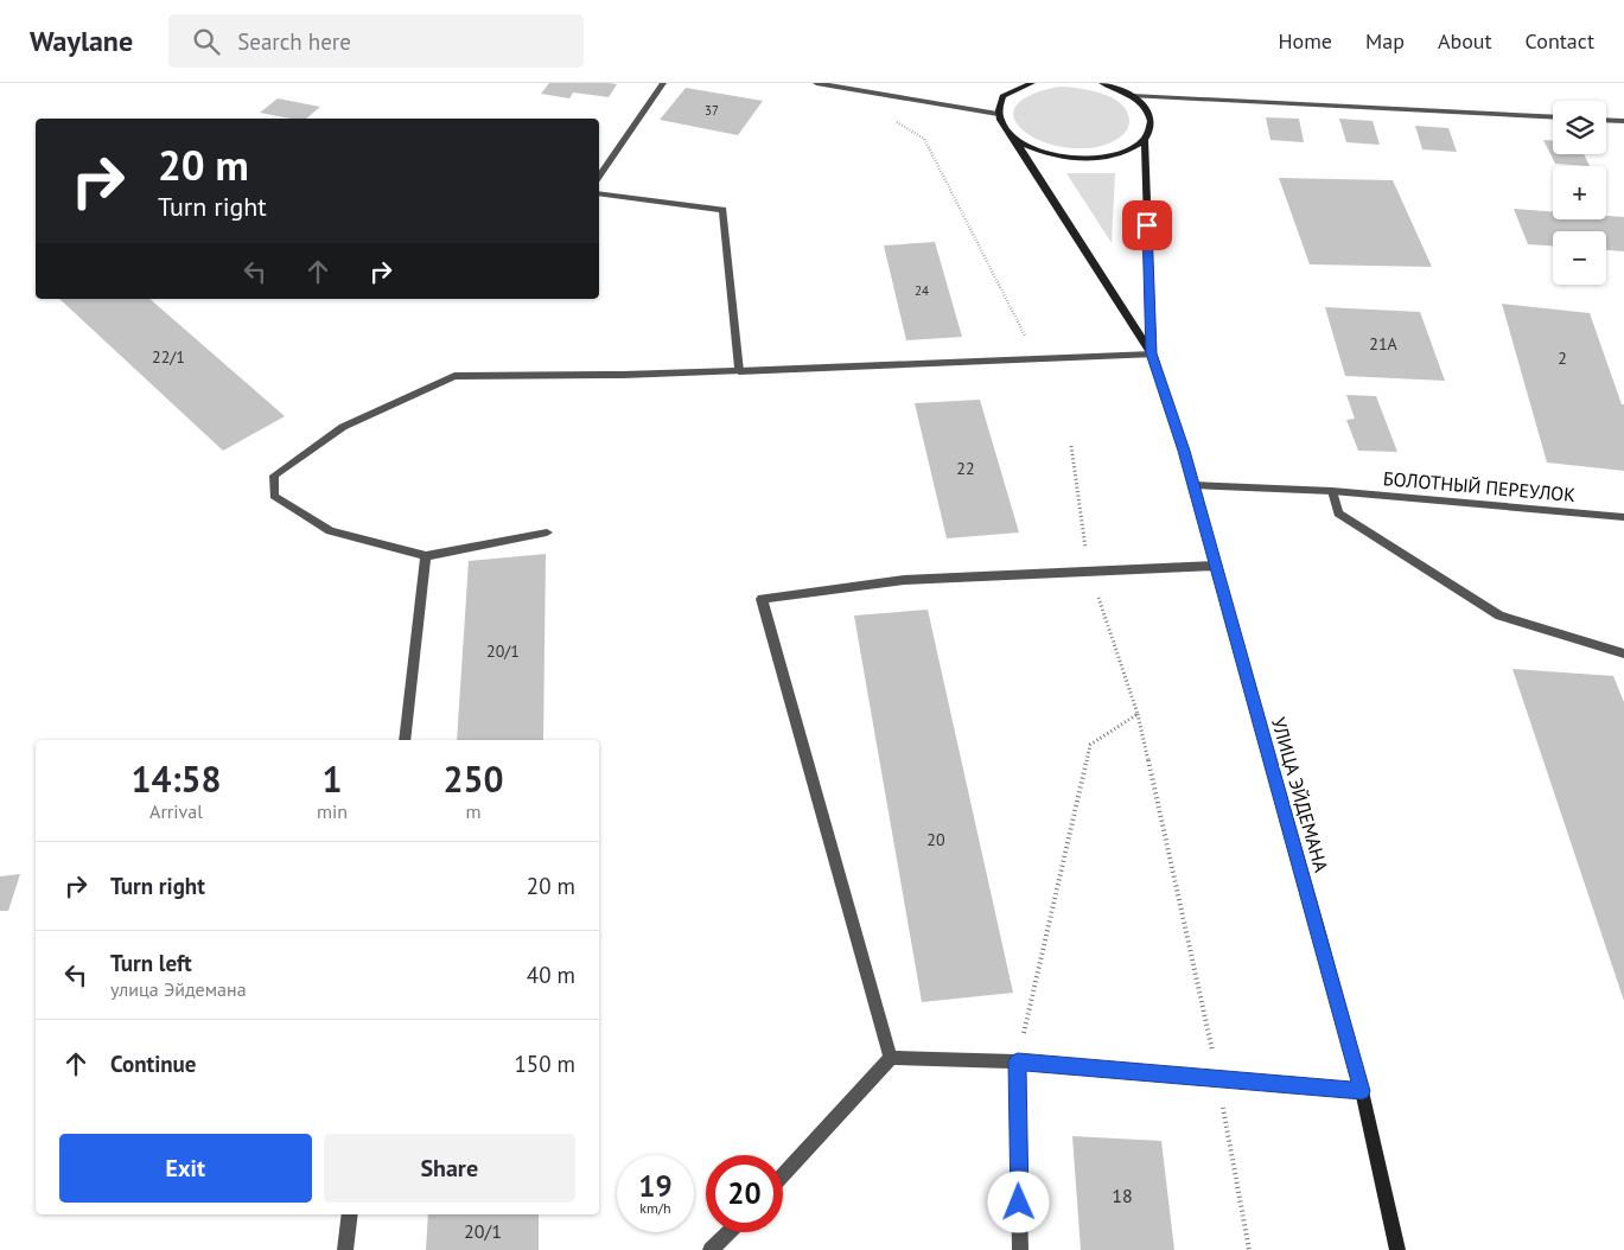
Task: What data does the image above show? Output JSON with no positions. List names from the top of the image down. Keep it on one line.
{"streets":{"main road":["УЛИЦА ЭЙДЕМАНА"],"street":["БОЛОТНЫЙ ПЕРЕУЛОК"]},"crossings":[["БОЛОТНЫЙ ПЕРЕУЛОК","УЛИЦА ЭЙДЕМАНА"]],"house_numbers":["37","24","21А","22/1","2","22","20/1","20","18","20/1"],"page":{"header":"Waylane","search":"Search here","nav":["Home","Map","About","Contact"],"map_buttons":["+","−"],"turn":["20 m","Turn right"],"eta":["14:58","Arrival","1","min","250","m"],"list":[{"name":"Turn right","value":"20 m"},{"name":"Turn left","note":"улица Эйдемана","value":"40 m"},{"name":"Continue","value":"150 m"}],"buttons":["Exit","Share"],"speed":"19 km/h","limit":"20"}}
